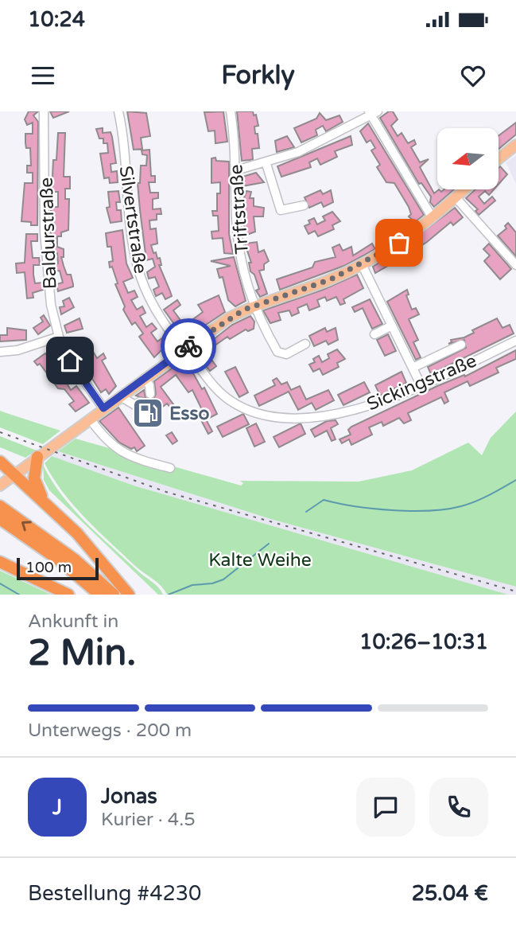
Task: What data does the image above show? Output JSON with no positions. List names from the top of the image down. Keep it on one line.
{"streets":{"street":["Triftstraße","Silvertstraße","Baldurstraße","Sickingstraße"]},"crossings":[["Silvertstraße","Sickingstraße"]],"parks":["Kalte Weihe"],"places":{"fuel station":["Esso"]},"scale_bar":"100 m","north":"left","page":{"status":"10:24","header":"Forkly","scale":"100 m","heading":["2 Min.","Ankunft in","10:26–10:31"],"panel":["Jonas","Kurier · 4.5","Bestellung #4230","25.04 €"],"bar":"Unterwegs · 200 m","round":"J"}}
